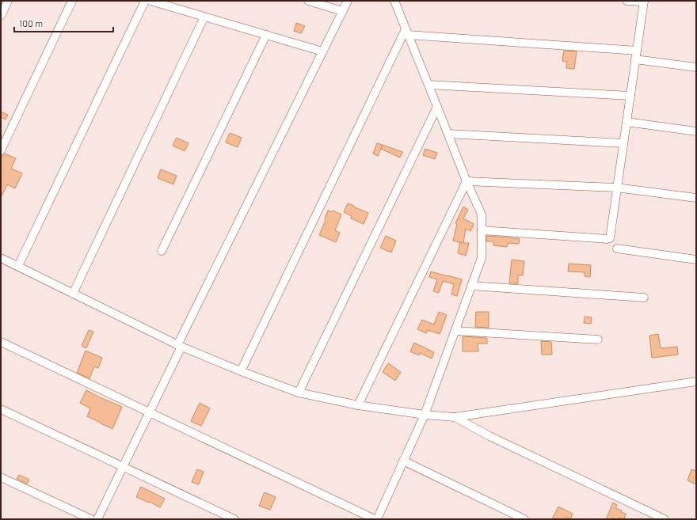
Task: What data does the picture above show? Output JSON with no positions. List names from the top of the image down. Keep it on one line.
{"scale_bar":"100 m"}
